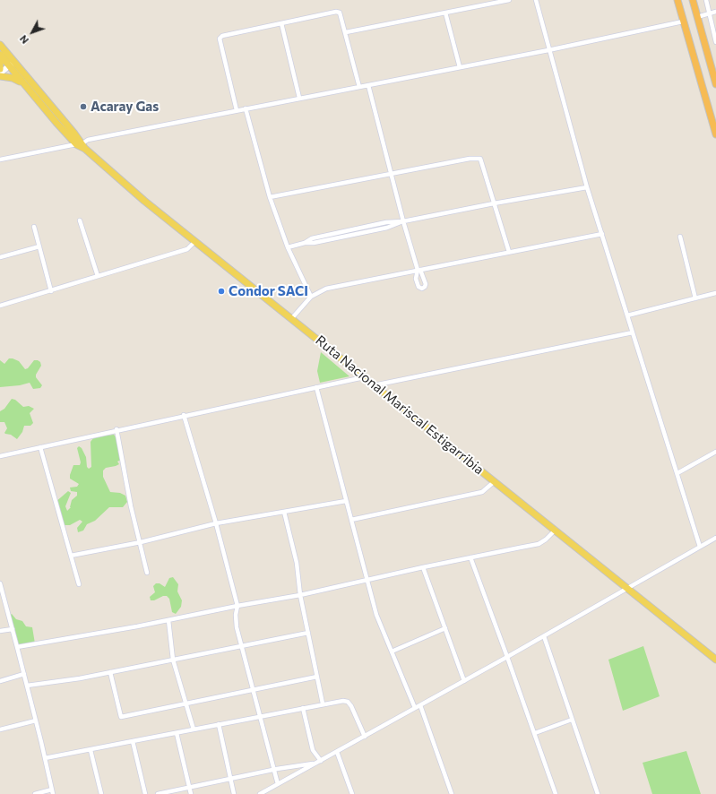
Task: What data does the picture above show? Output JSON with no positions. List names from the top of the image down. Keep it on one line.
{"streets":{"main road":["Ruta Nacional Mariscal Estigarribia"]},"places":["Acaray Gas","Condor SACI"],"north":"bottom left"}
